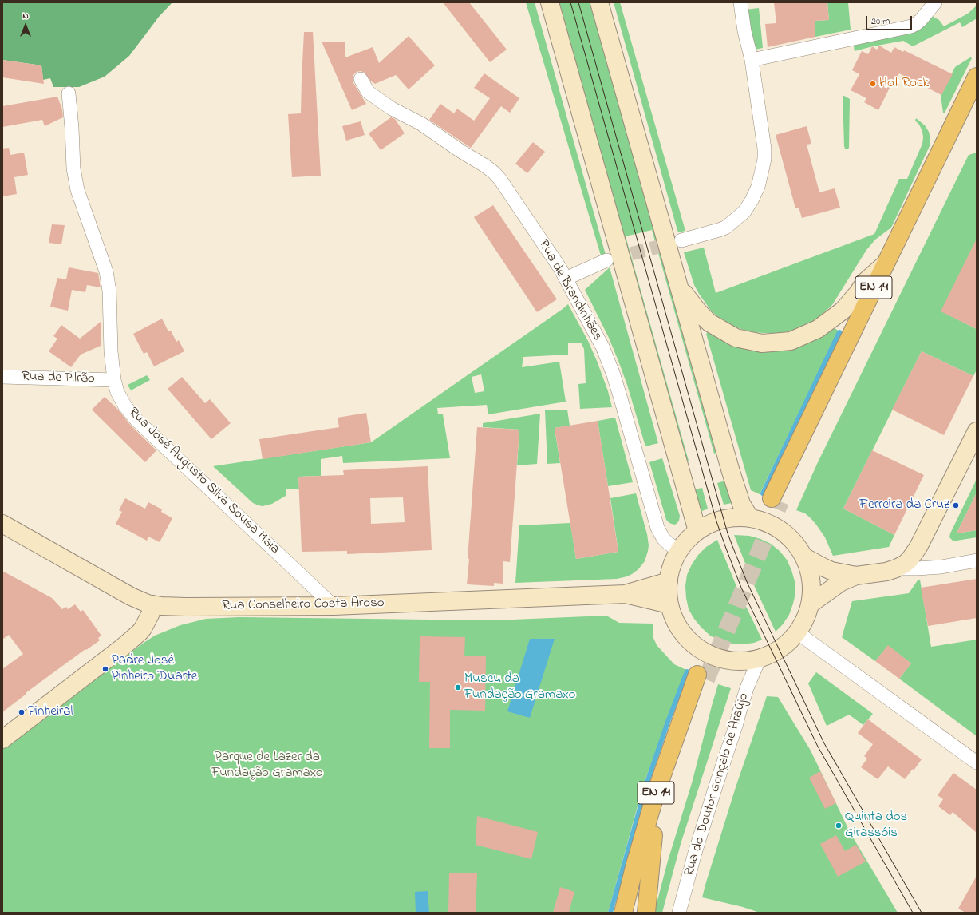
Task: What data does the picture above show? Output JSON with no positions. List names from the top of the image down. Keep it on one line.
{"streets":{"highway":["EN 14"],"main road":["Rua Conselheiro Costa Aroso"],"street":["Rua de Brandinhães","Rua de Pilrão","Rua José Augusto Silva Sousa Maia","Rua do Doutor Gonçalo de Araújo"]},"crossings":[["Rua de Pilrão","Rua José Augusto Silva Sousa Maia"],["Rua José Augusto Silva Sousa Maia","Rua Conselheiro Costa Aroso"]],"parks":["Parque de Lazer da Fundação Gramaxo"],"places":["Hot Rock","Ferreira da Cruz","Padre José Pinheiro Duarte","Museu da Fundação Gramaxo","Pinheiral","Quinta dos Girassóis"],"scale_bar":"20 m","north":"top"}
